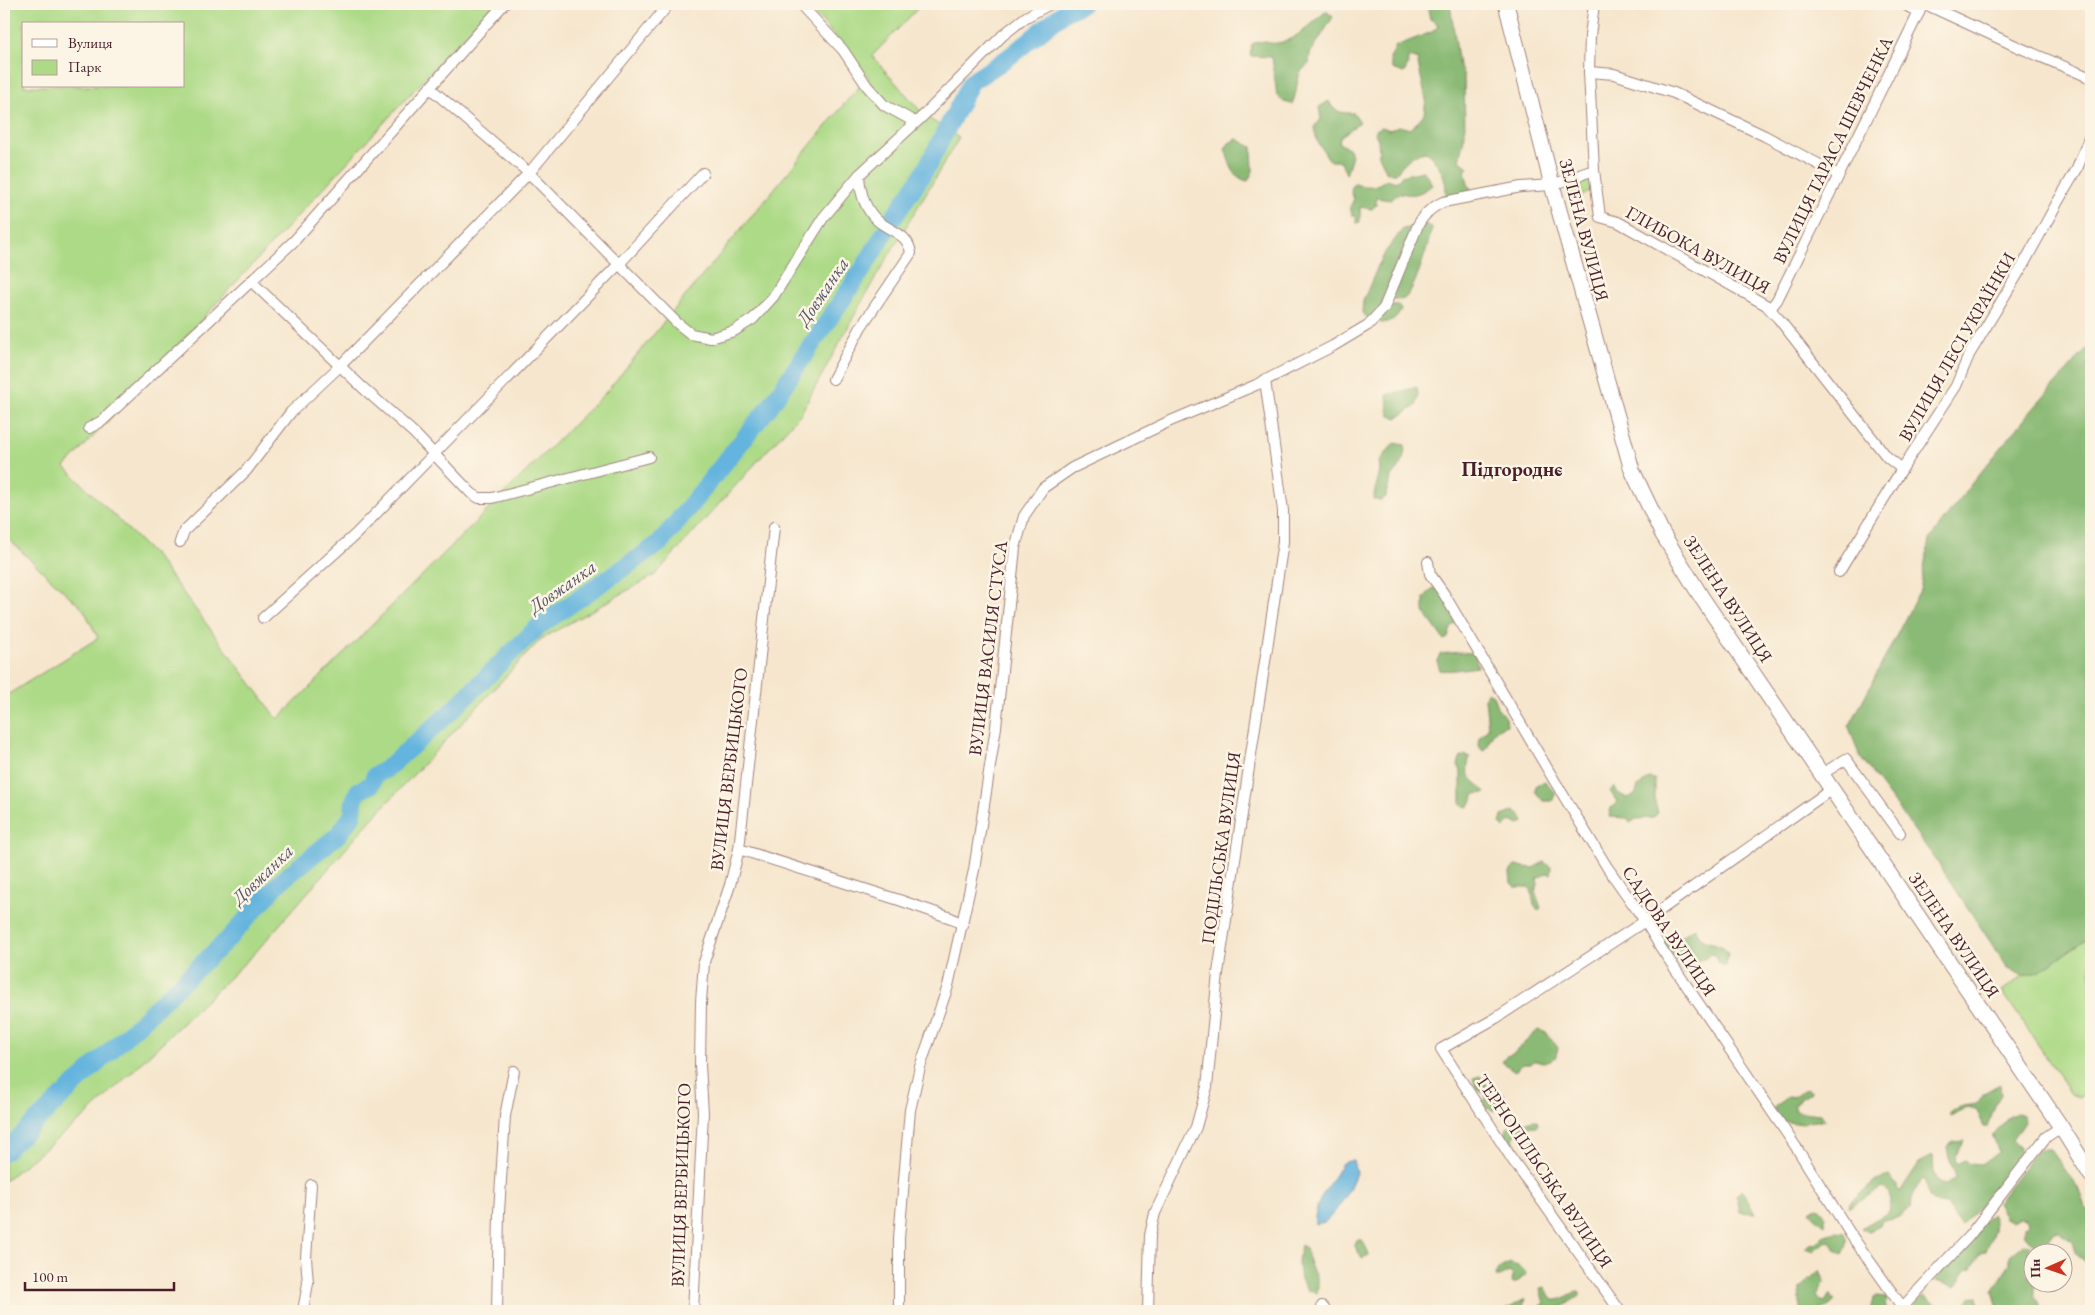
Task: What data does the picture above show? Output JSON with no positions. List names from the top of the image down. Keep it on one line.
{"streets":{"highway":["ЗЕЛЕНА ВУЛИЦЯ"],"street":["ВУЛИЦЯ ТАРАСА ШЕВЧЕНКА","ГЛИБОКА ВУЛИЦЯ","ВУЛИЦЯ ЛЕСІ УКРАЇНКИ","ВУЛИЦЯ ВАСИЛЯ СТУСА","ВУЛИЦЯ ВЕРБИЦЬКОГО","ПОДІЛЬСЬКА ВУЛИЦЯ","САДОВА ВУЛИЦЯ","ТЕРНОПІЛЬСЬКА ВУЛИЦЯ"]},"crossings":[["ВУЛИЦЯ ТАРАСА ШЕВЧЕНКА","ГЛИБОКА ВУЛИЦЯ"],["ЗЕЛЕНА ВУЛИЦЯ","ВУЛИЦЯ ВАСИЛЯ СТУСА"],["ГЛИБОКА ВУЛИЦЯ","ВУЛИЦЯ ЛЕСІ УКРАЇНКИ"],["ГЛИБОКА ВУЛИЦЯ","ВУЛИЦЯ ВАСИЛЯ СТУСА"],["ВУЛИЦЯ ВАСИЛЯ СТУСА","ПОДІЛЬСЬКА ВУЛИЦЯ"],["САДОВА ВУЛИЦЯ","ТЕРНОПІЛЬСЬКА ВУЛИЦЯ"]],"districts":["Підгороднє"],"water":["Довжанка"],"legend":["Вулиця","Парк"],"scale_bar":"100 m","north":"left"}
